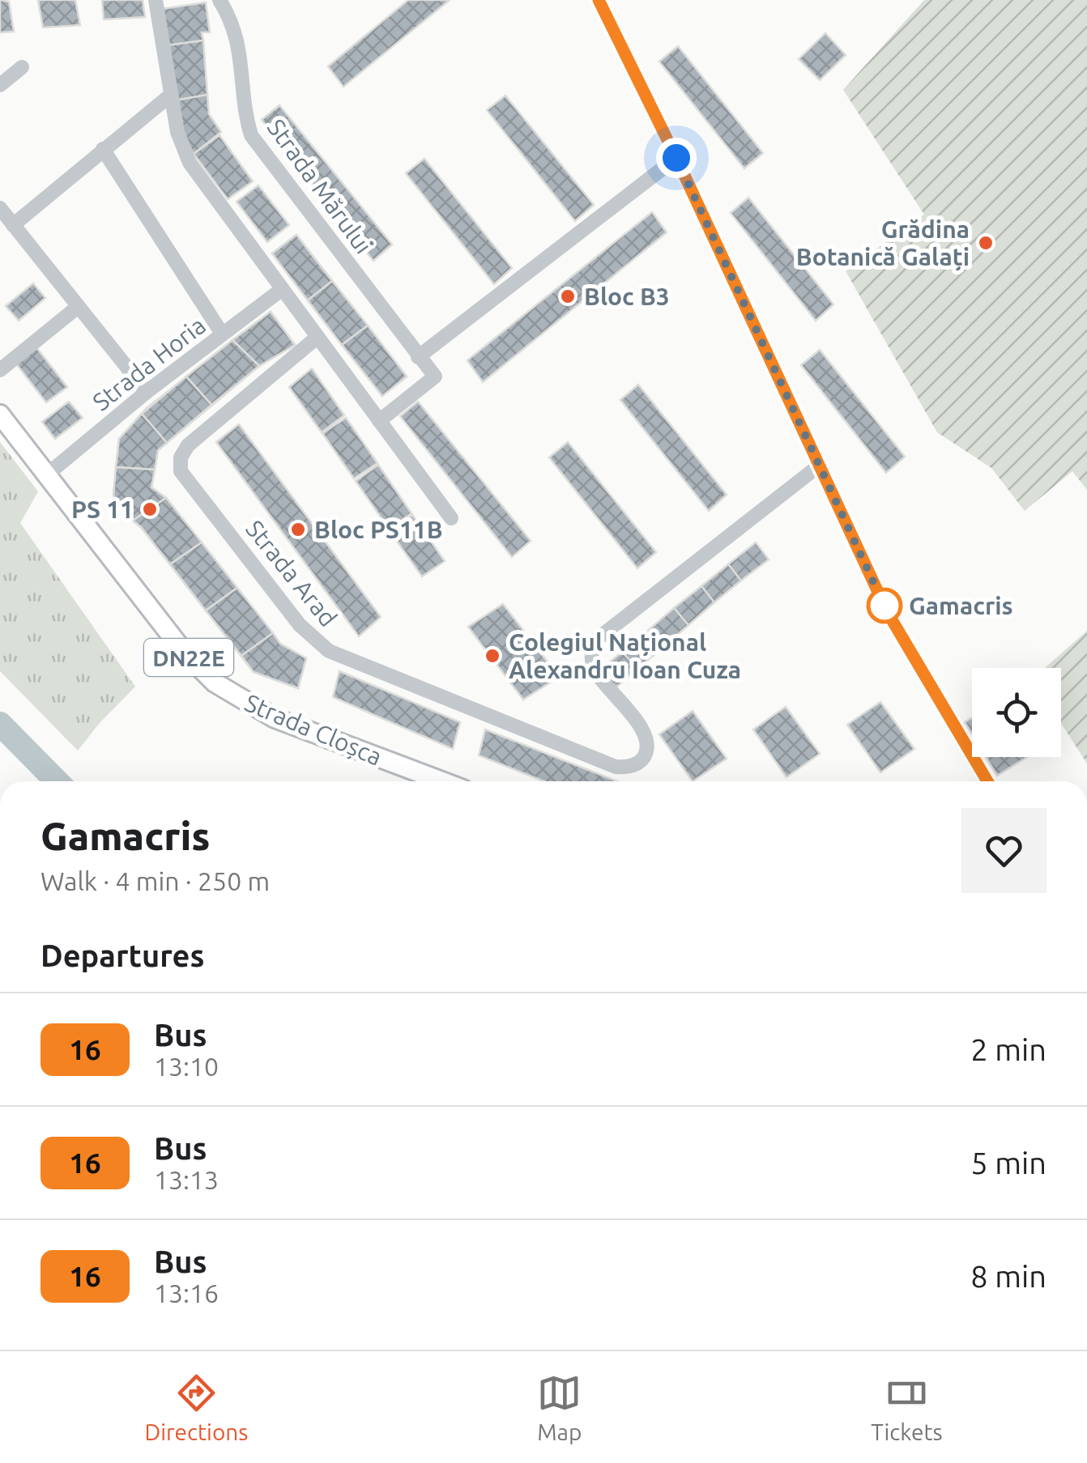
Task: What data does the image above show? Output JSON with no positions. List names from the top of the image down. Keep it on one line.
{"streets":{"main road":["DN22E","Strada Cloșca"],"street":["Strada Mărului","Strada Horia","Strada Arad"]},"crossings":[["Strada Horia","Strada Cloșca"]],"places":["Grădina Botanică Galați","Bloc B3","PS 11","Bloc PS11B","Gamacris","Colegiul Național Alexandru Ioan Cuza"],"lines":["bus line 16"],"page":{"heading":[["Gamacris","Walk · 4 min · 250 m"],"Departures"],"list":[{"mark":"16","name":"Bus","note":"13:10","value":"2 min"},{"mark":"16","name":"Bus","note":"13:13","value":"5 min"},{"mark":"16","name":"Bus","note":"13:16","value":"8 min"}],"tabs":["Directions","Map","Tickets"]}}
